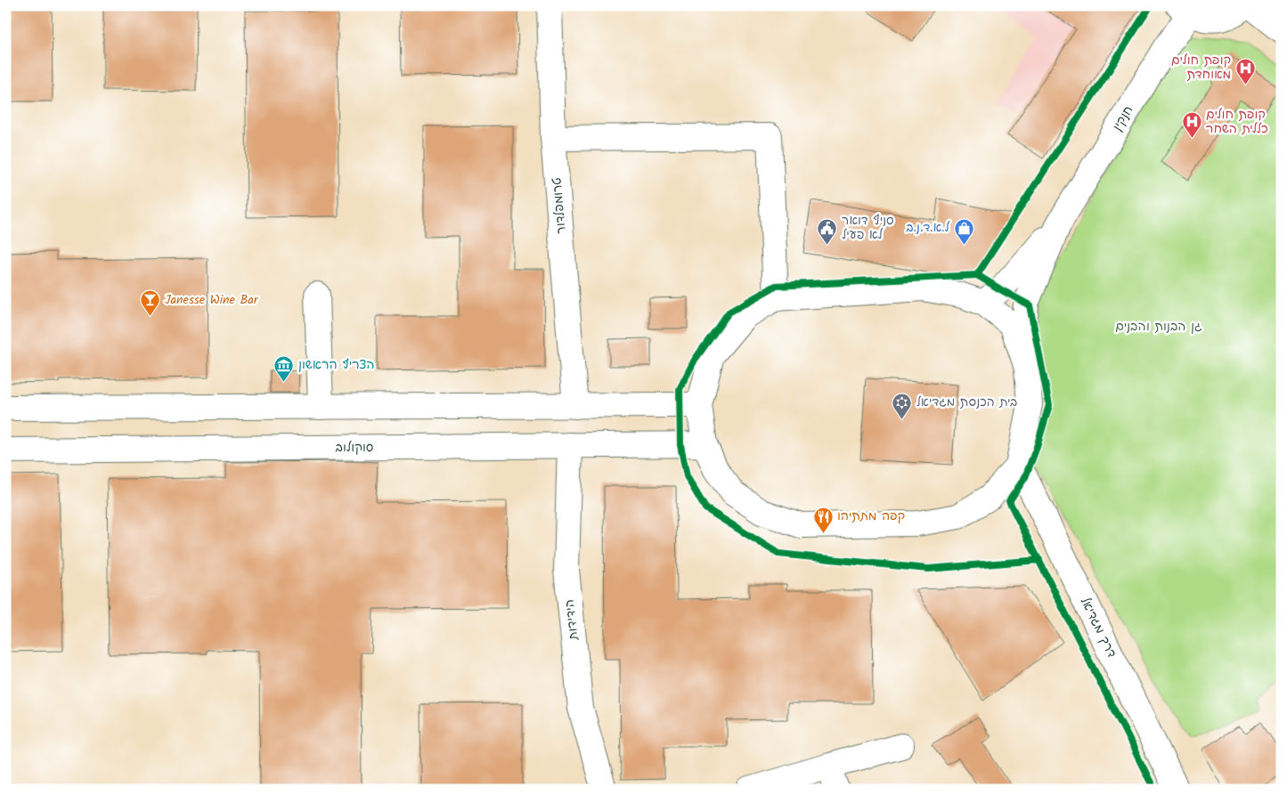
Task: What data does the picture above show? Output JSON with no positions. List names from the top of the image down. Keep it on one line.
{"streets":{"main road":["חנקין","טרומפלדור","סוקולוב","הידידות","דרך מגדיאל"]},"crossings":[["סוקולוב","הידידות"]],"parks":["גן הבנות והבנים"],"places":{"hospital":["קופת חולים מאוחדת","קופת חולים כללית השחר"],"public building":["סניף דואר לא פעיל"],"shop":["ל.א.ד.נ.ב"],"bar":["Janesse Wine Bar"],"museum":["הצריף הראשון"],"synagogue":["בית הכנסת מגדיאל"],"restaurant":["קפה מתתיהו"]}}
